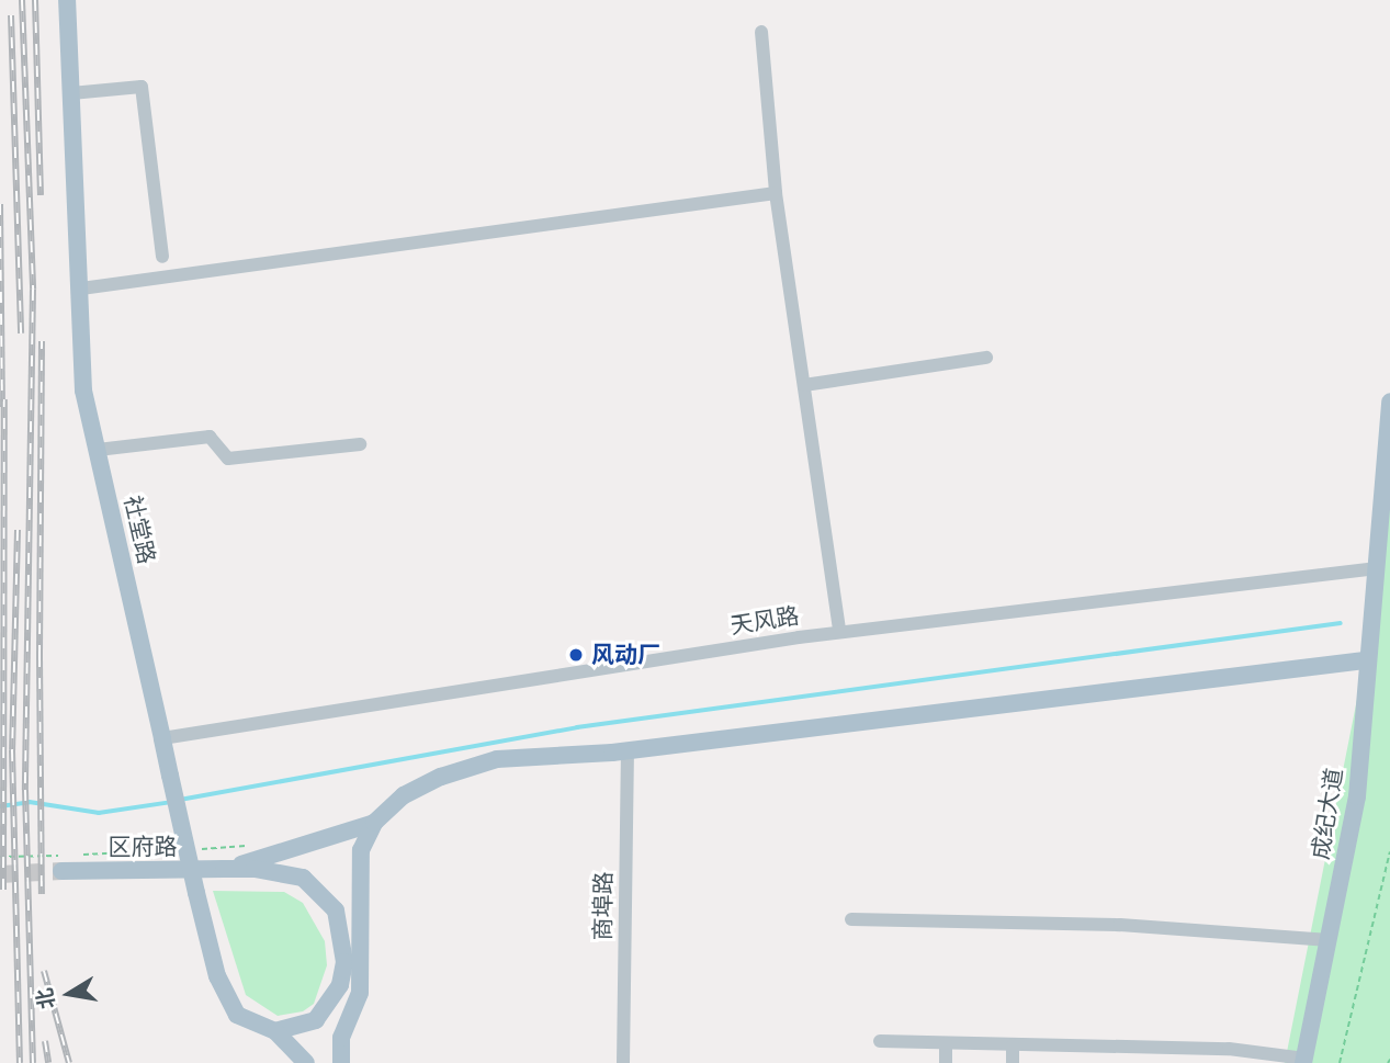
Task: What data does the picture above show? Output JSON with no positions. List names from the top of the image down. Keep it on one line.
{"streets":{"main road":["社堂路","成纪大道","区府路"],"street":["天风路","商埠路"]},"crossings":[["社堂路","天风路"],["天风路","成纪大道"]],"places":["风动厂"],"north":"left"}
